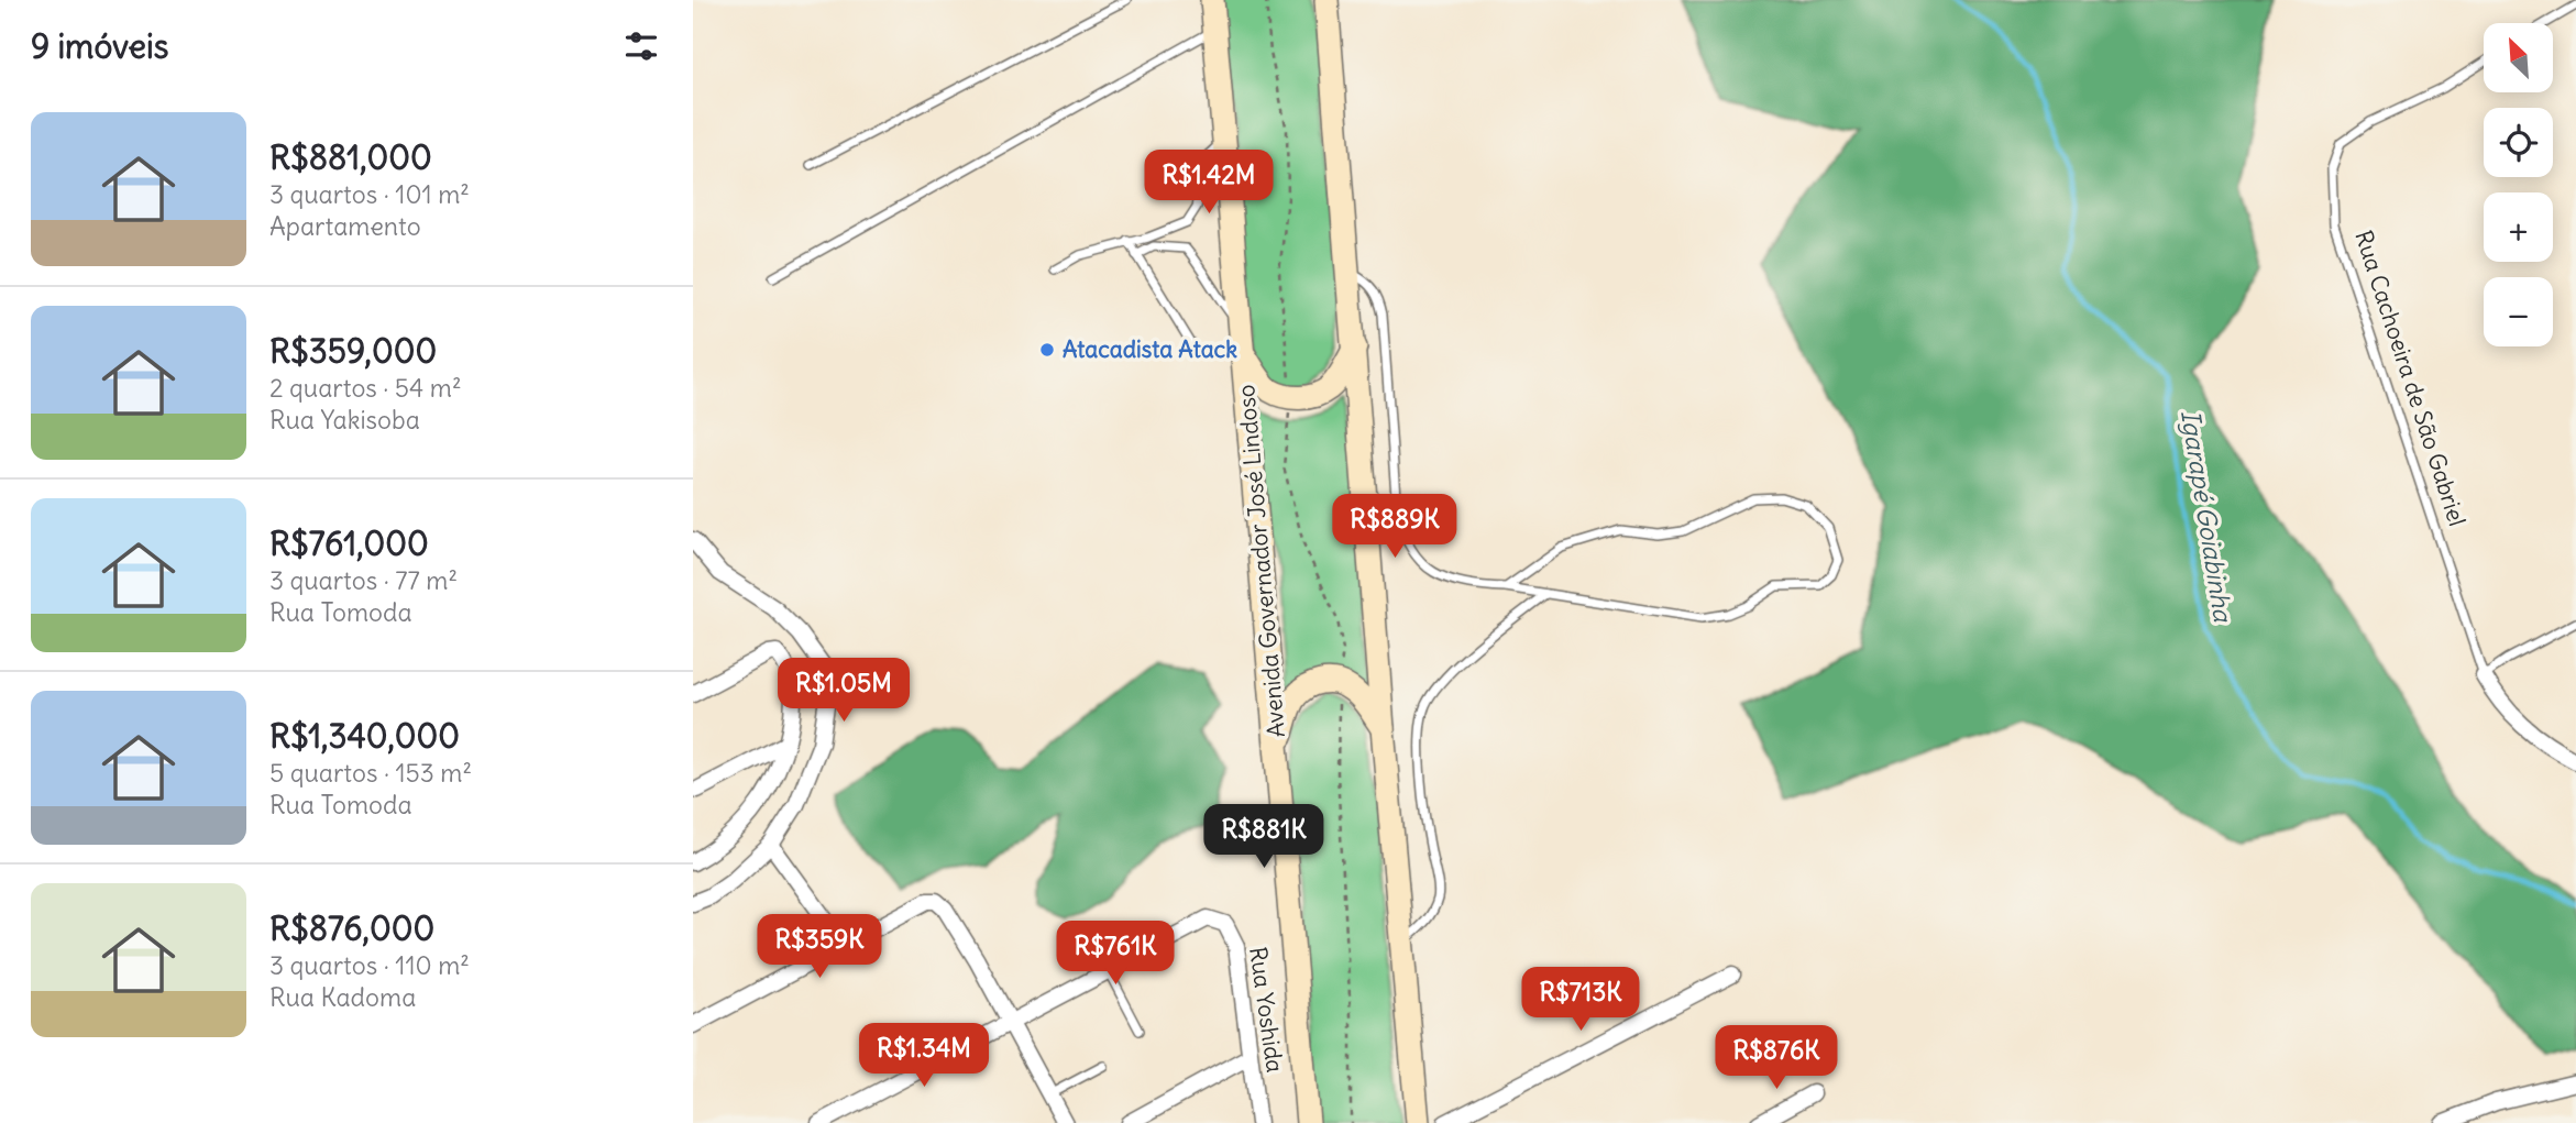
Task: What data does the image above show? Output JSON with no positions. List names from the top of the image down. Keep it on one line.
{"streets":{"main road":["Avenida Governador José Lindoso"],"street":["Rua Cachoeira de São Gabriel","Rua Yoshida"]},"water":["Igarapé Goiabinha"],"places":["Atacadista Atack"],"north":"top left","page":{"heading":"9 imóveis","map_buttons":["+","−"],"list":[{"name":"R$881,000","note":"3 quartos · 101 m² · Apartamento"},{"name":"R$359,000","note":"2 quartos · 54 m² · Rua Yakisoba"},{"name":"R$761,000","note":"3 quartos · 77 m² · Rua Tomoda"},{"name":"R$1,340,000","note":"5 quartos · 153 m² · Rua Tomoda"},{"name":"R$876,000","note":"3 quartos · 110 m² · Rua Kadoma"}],"price":["R$1.42M","R$889K","R$1.05M","R$881K","R$359K","R$761K","R$713K","R$1.34M","R$876K"]}}
